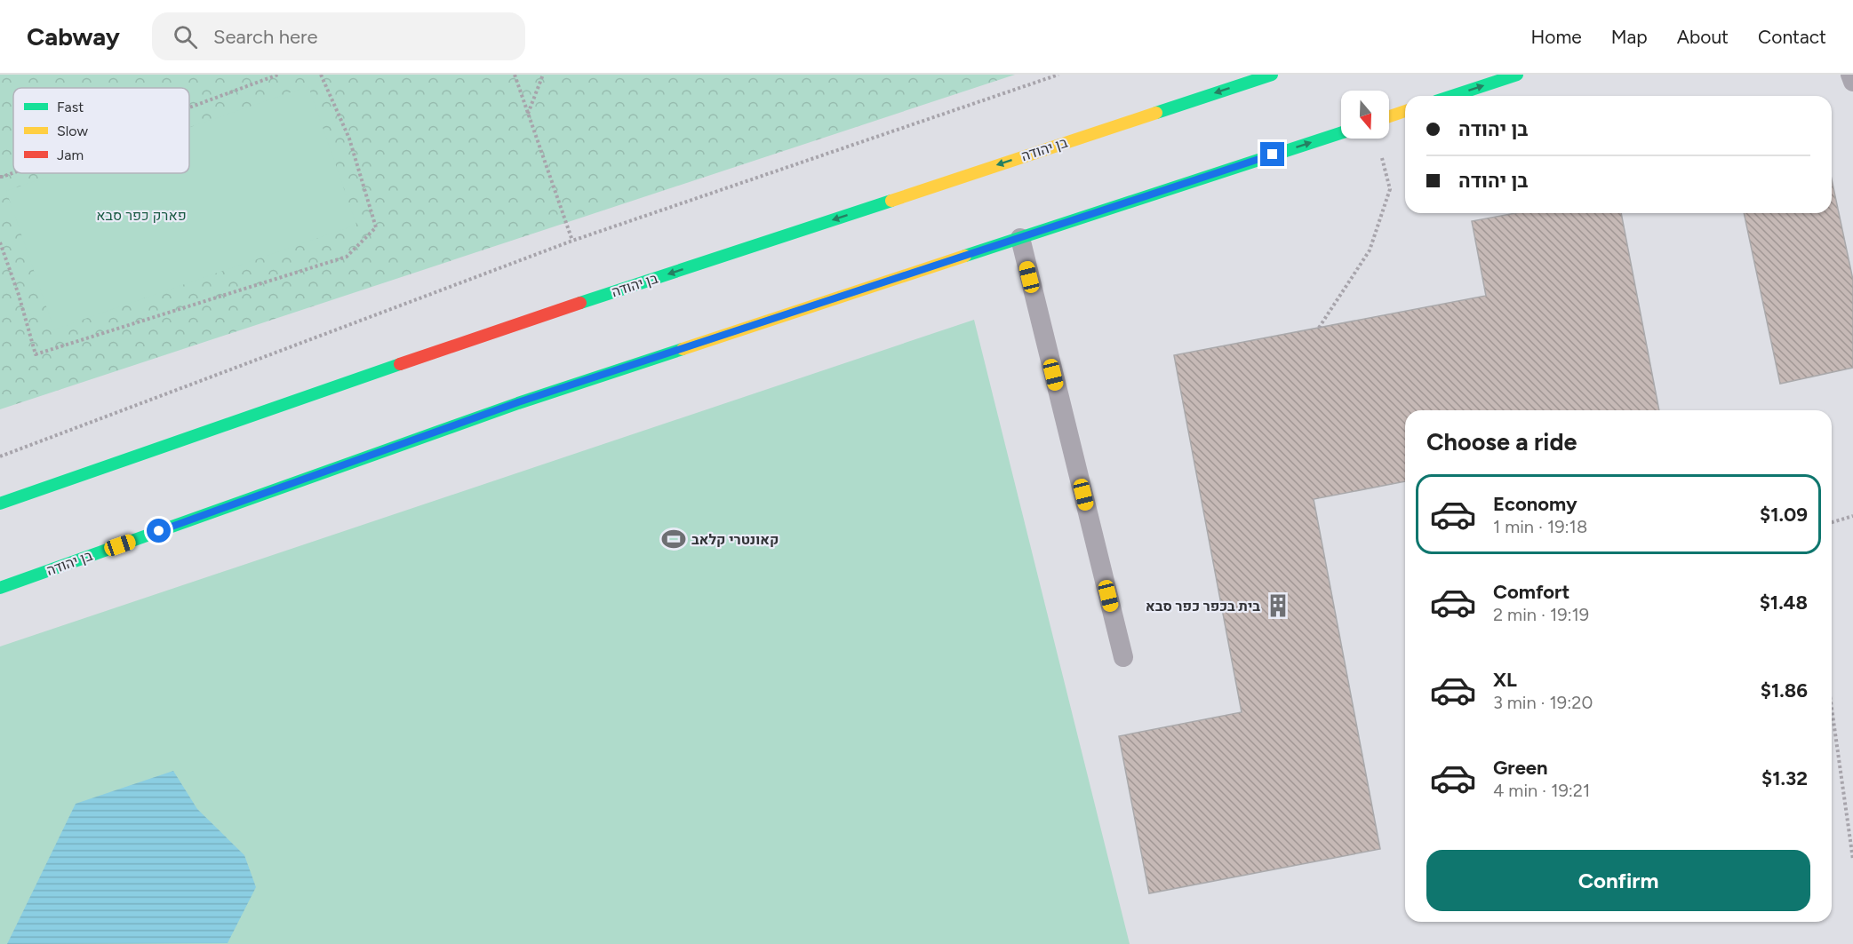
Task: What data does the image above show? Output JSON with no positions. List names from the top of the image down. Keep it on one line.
{"streets":{"main road":["בן יהודה"]},"parks":["פארק כפר סבא"],"places":{"sports":["קאונטרי קלאב"],"building":["בית בכפר כפר סבא"]},"legend":["Fast","Slow","Jam"],"north":"bottom","page":{"header":"Cabway","search":"Search here","nav":["Home","Map","About","Contact"],"banner":["בן יהודה","בן יהודה"],"heading":"Choose a ride","list":[{"name":"Economy","note":"1 min · 19:18","value":"$1.09"},{"name":"Comfort","note":"2 min · 19:19","value":"$1.48"},{"name":"XL","note":"3 min · 19:20","value":"$1.86"},{"name":"Green","note":"4 min · 19:21","value":"$1.32"}],"buttons":"Confirm"}}
